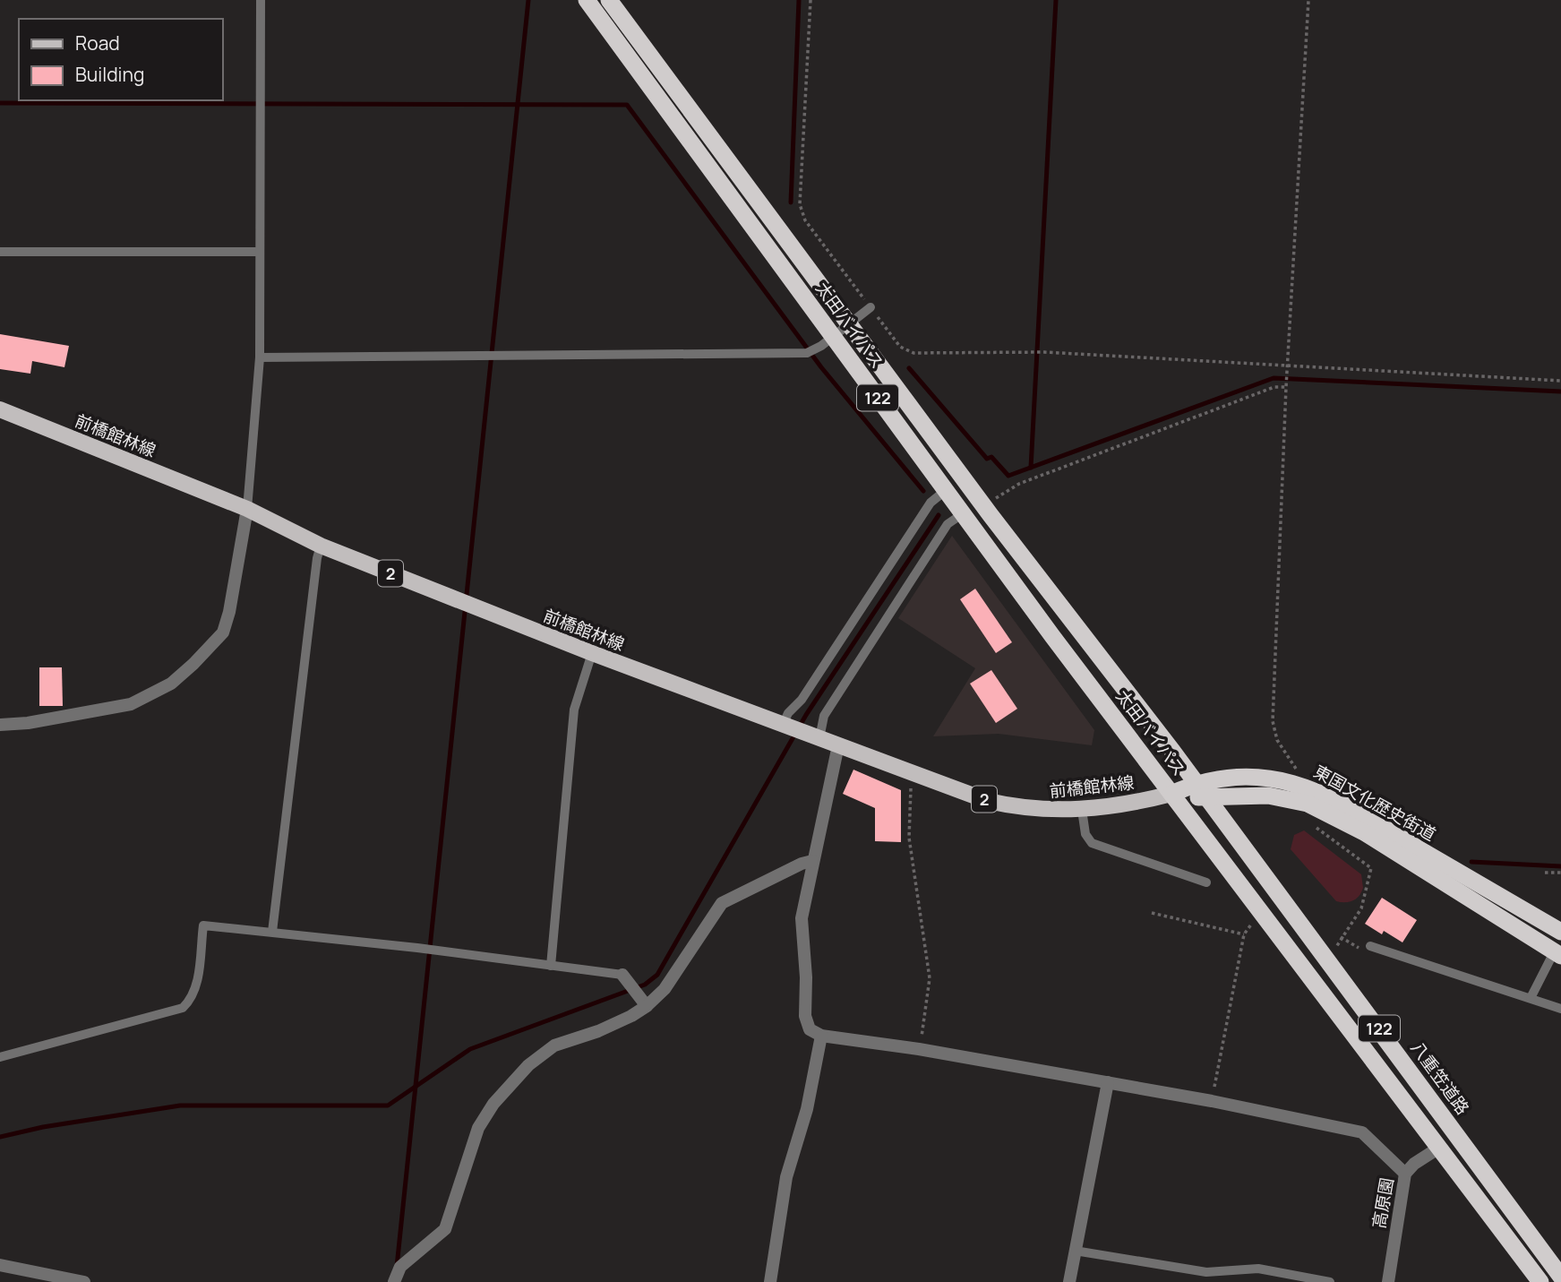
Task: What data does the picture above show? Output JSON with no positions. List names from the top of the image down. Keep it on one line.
{"streets":{"highway":["太田バイパス","122","東国文化歴史街道","八重笠道路"],"main road":["前橋館林線","2"],"street":["高原園"]},"crossings":[["太田バイパス","122"],["太田バイパス","前橋館林線"],["太田バイパス","東国文化歴史街道"],["太田バイパス","八重笠道路"],["122","前橋館林線"],["122","東国文化歴史街道"],["122","高原園"],["前橋館林線","東国文化歴史街道"],["東国文化歴史街道","八重笠道路"]],"legend":["Road","Building"]}
